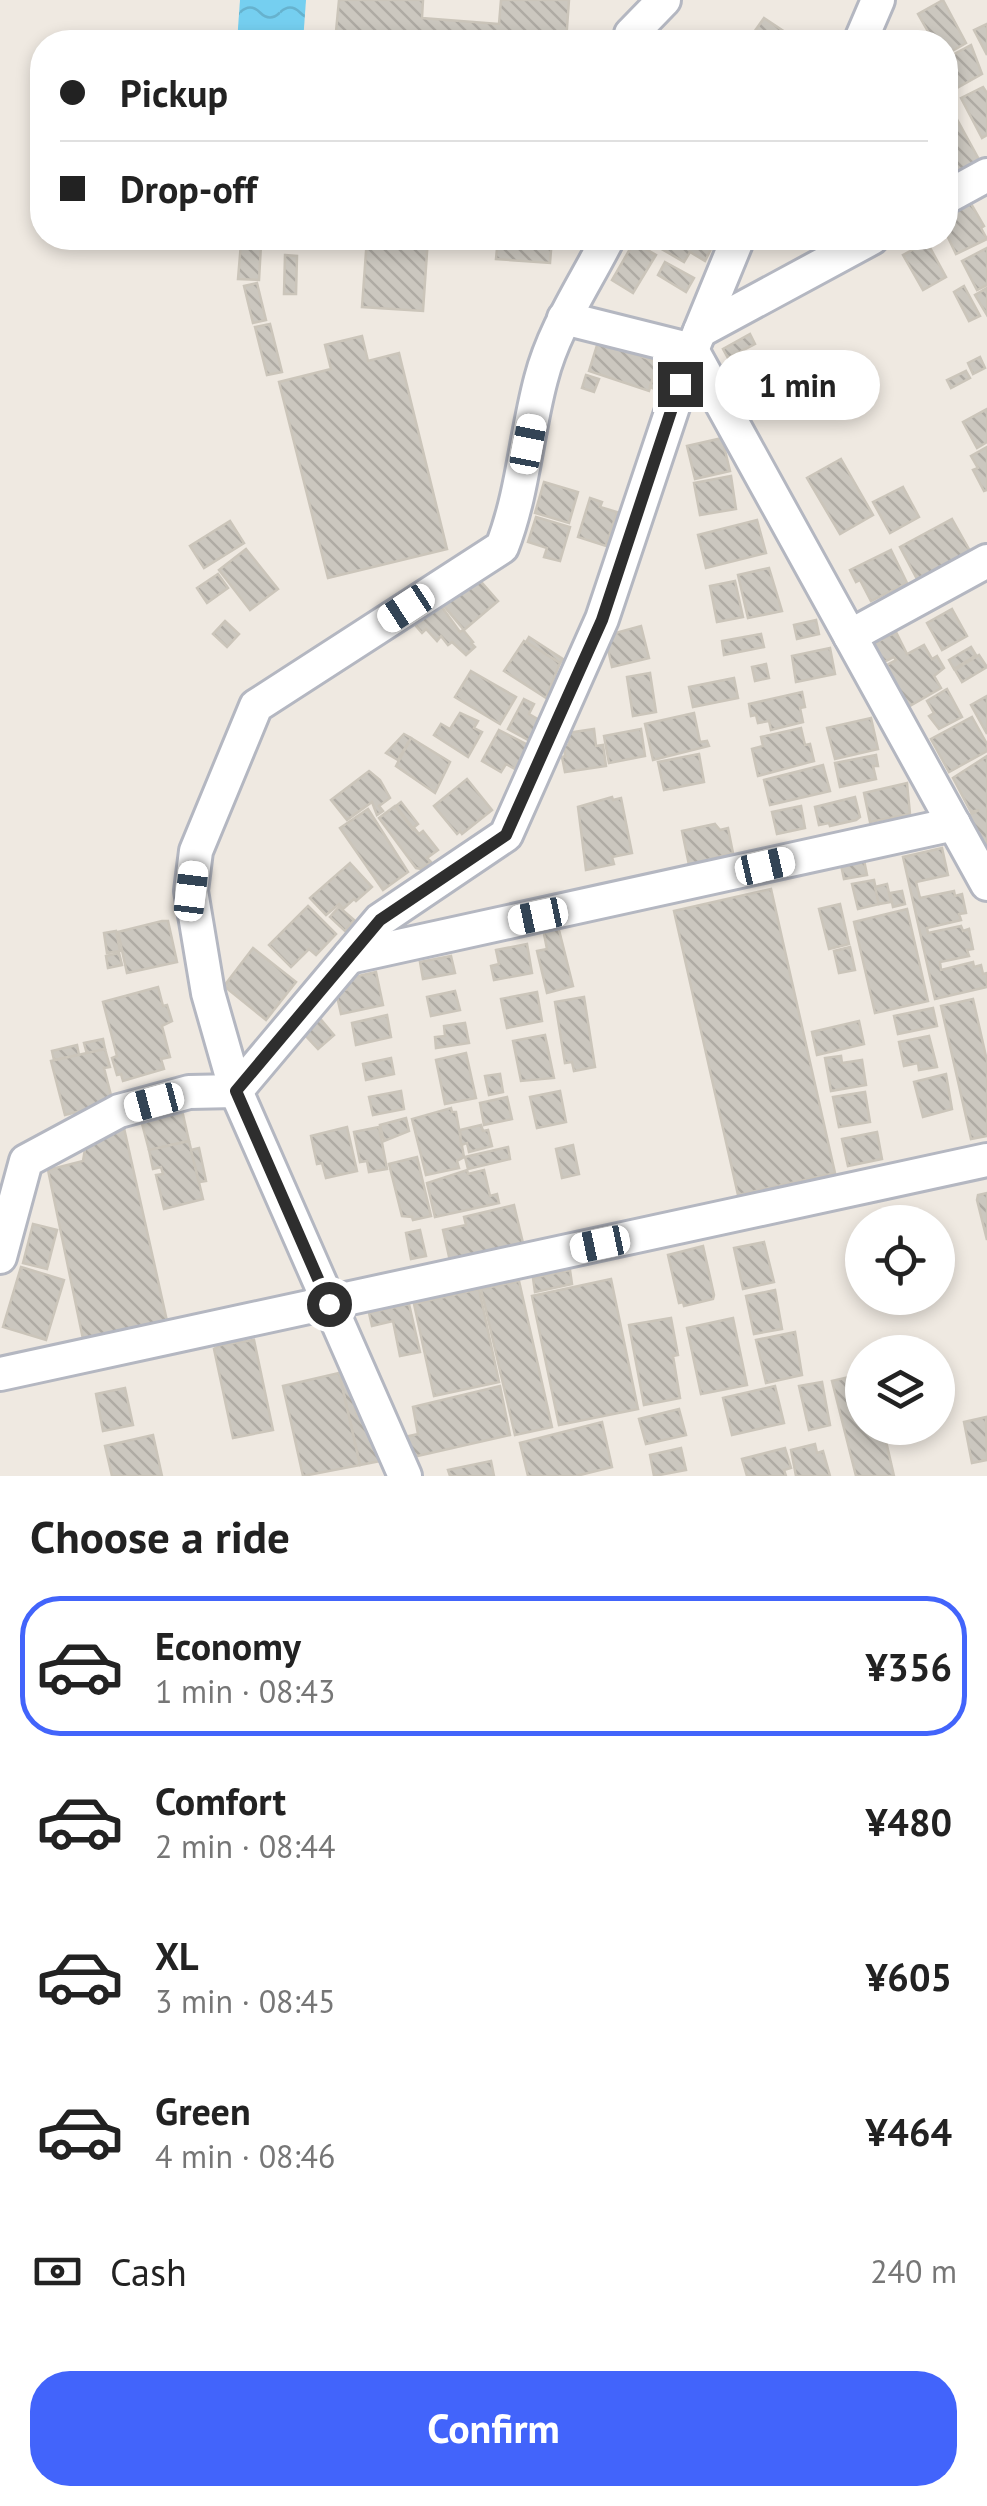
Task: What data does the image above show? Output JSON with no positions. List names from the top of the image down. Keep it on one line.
{"page":{"banner":["Pickup","Drop-off"],"bubble":"1 min","heading":"Choose a ride","list":[{"name":"Economy","note":"1 min · 08:43","value":"¥356"},{"name":"Comfort","note":"2 min · 08:44","value":"¥480"},{"name":"XL","note":"3 min · 08:45","value":"¥605"},{"name":"Green","note":"4 min · 08:46","value":"¥464"}],"pay":["Cash","240 m"],"buttons":"Confirm"}}
